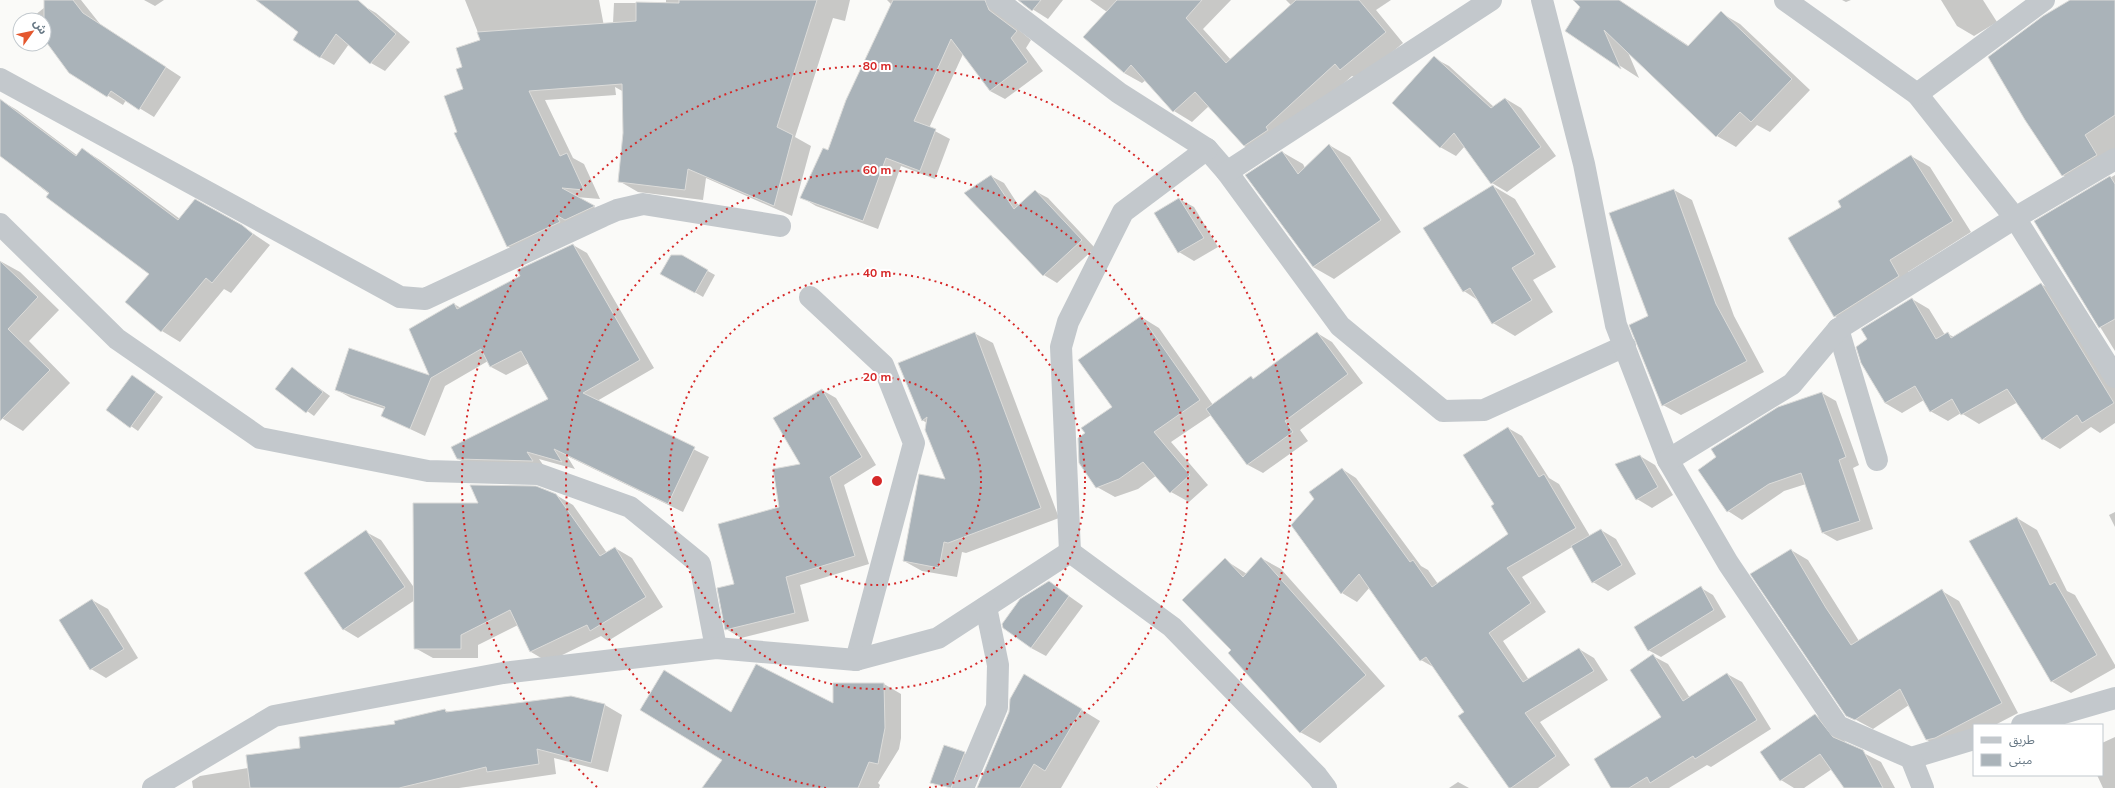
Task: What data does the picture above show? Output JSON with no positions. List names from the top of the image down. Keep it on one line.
{"legend":["طريق","مبنى"],"north":"top right","rings":["80 m","60 m","40 m","20 m"]}
